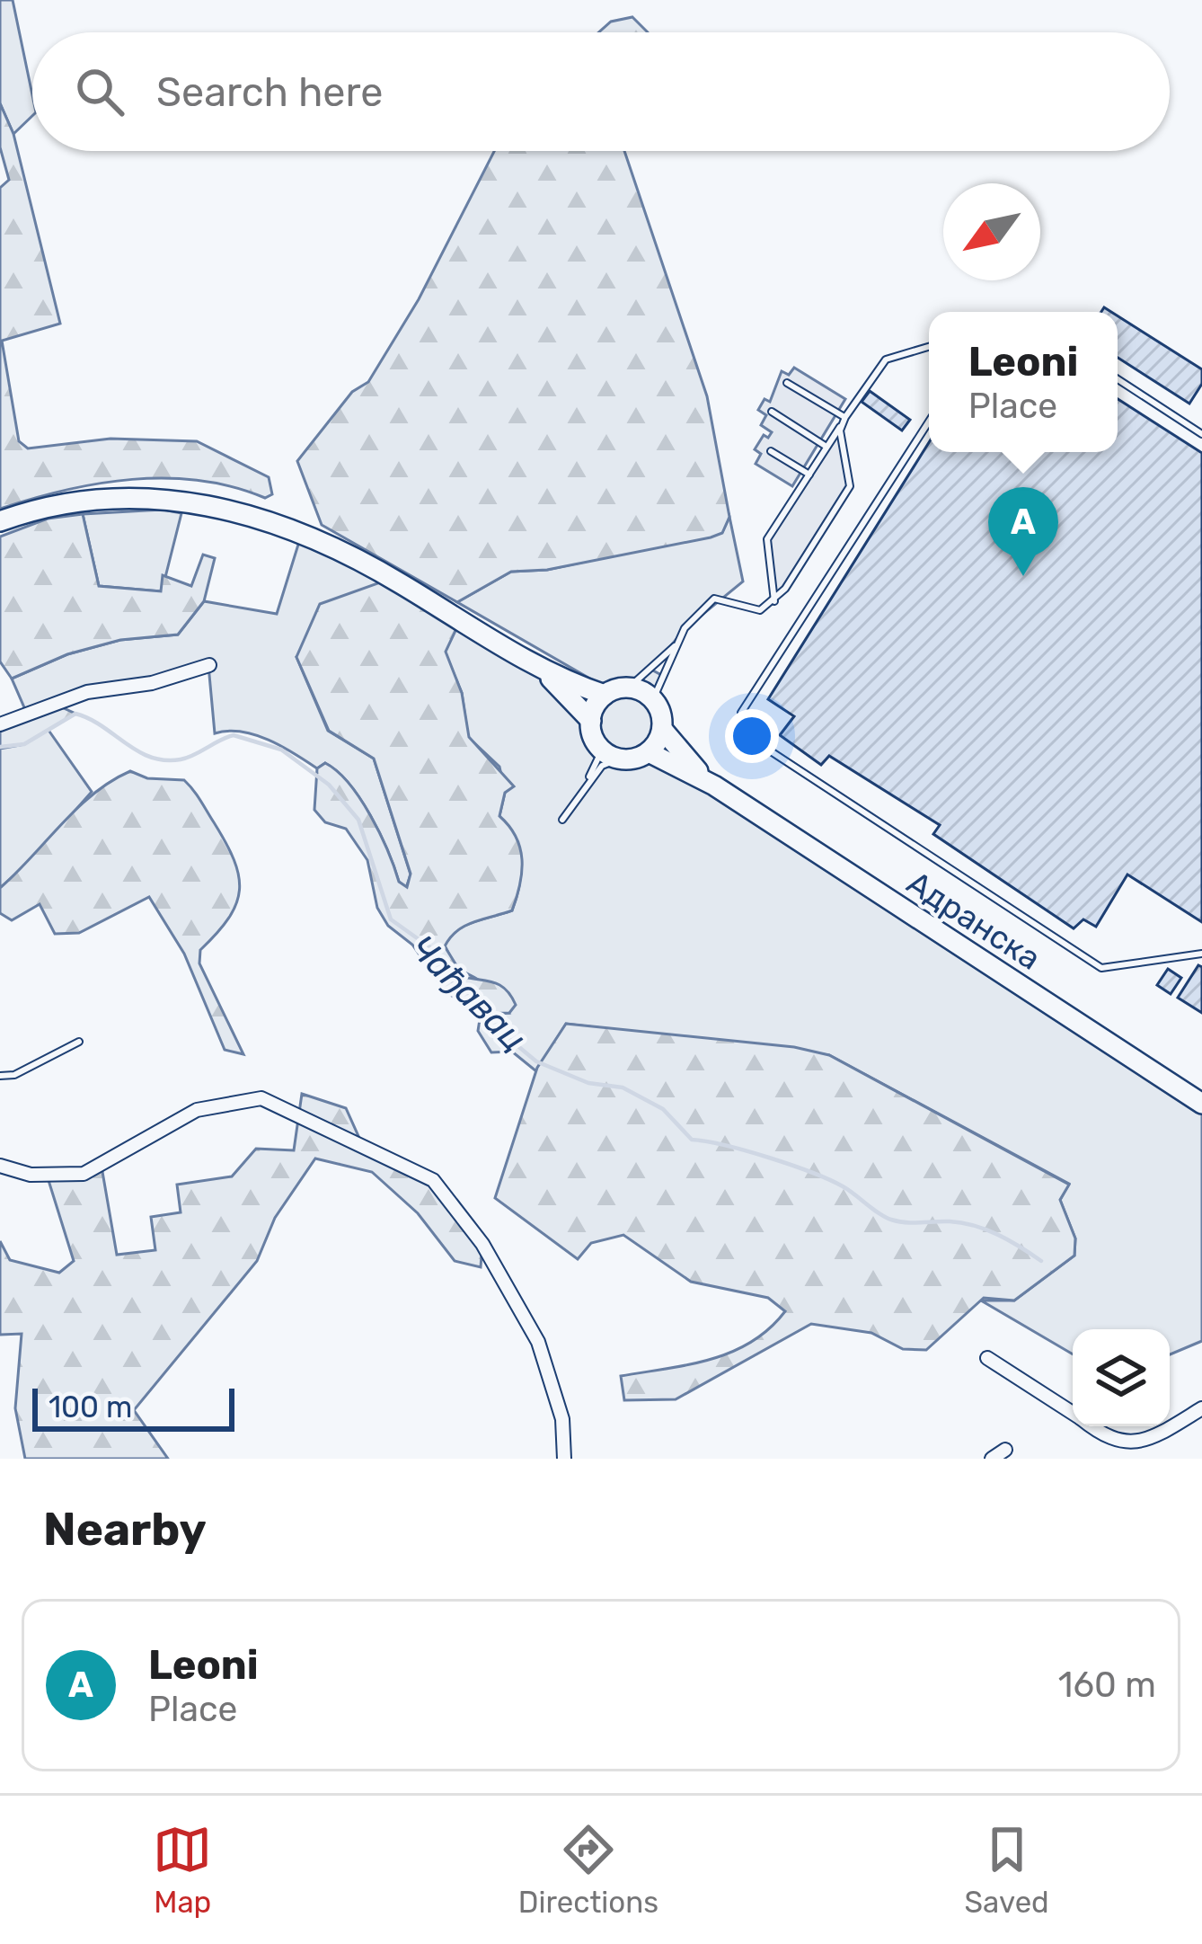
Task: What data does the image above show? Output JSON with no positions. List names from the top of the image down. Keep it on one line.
{"streets":{"main road":["Адранска"]},"water":["Чађавац"],"scale_bar":"100 m","north":"bottom left","page":{"search":"Search here","popup":["Leoni","Place"],"pins":"A","scale":"100 m","heading":"Nearby","list":[{"mark":"A","name":"Leoni","note":"Place","value":"160 m"}],"nav":["Map","Directions","Saved"]}}
